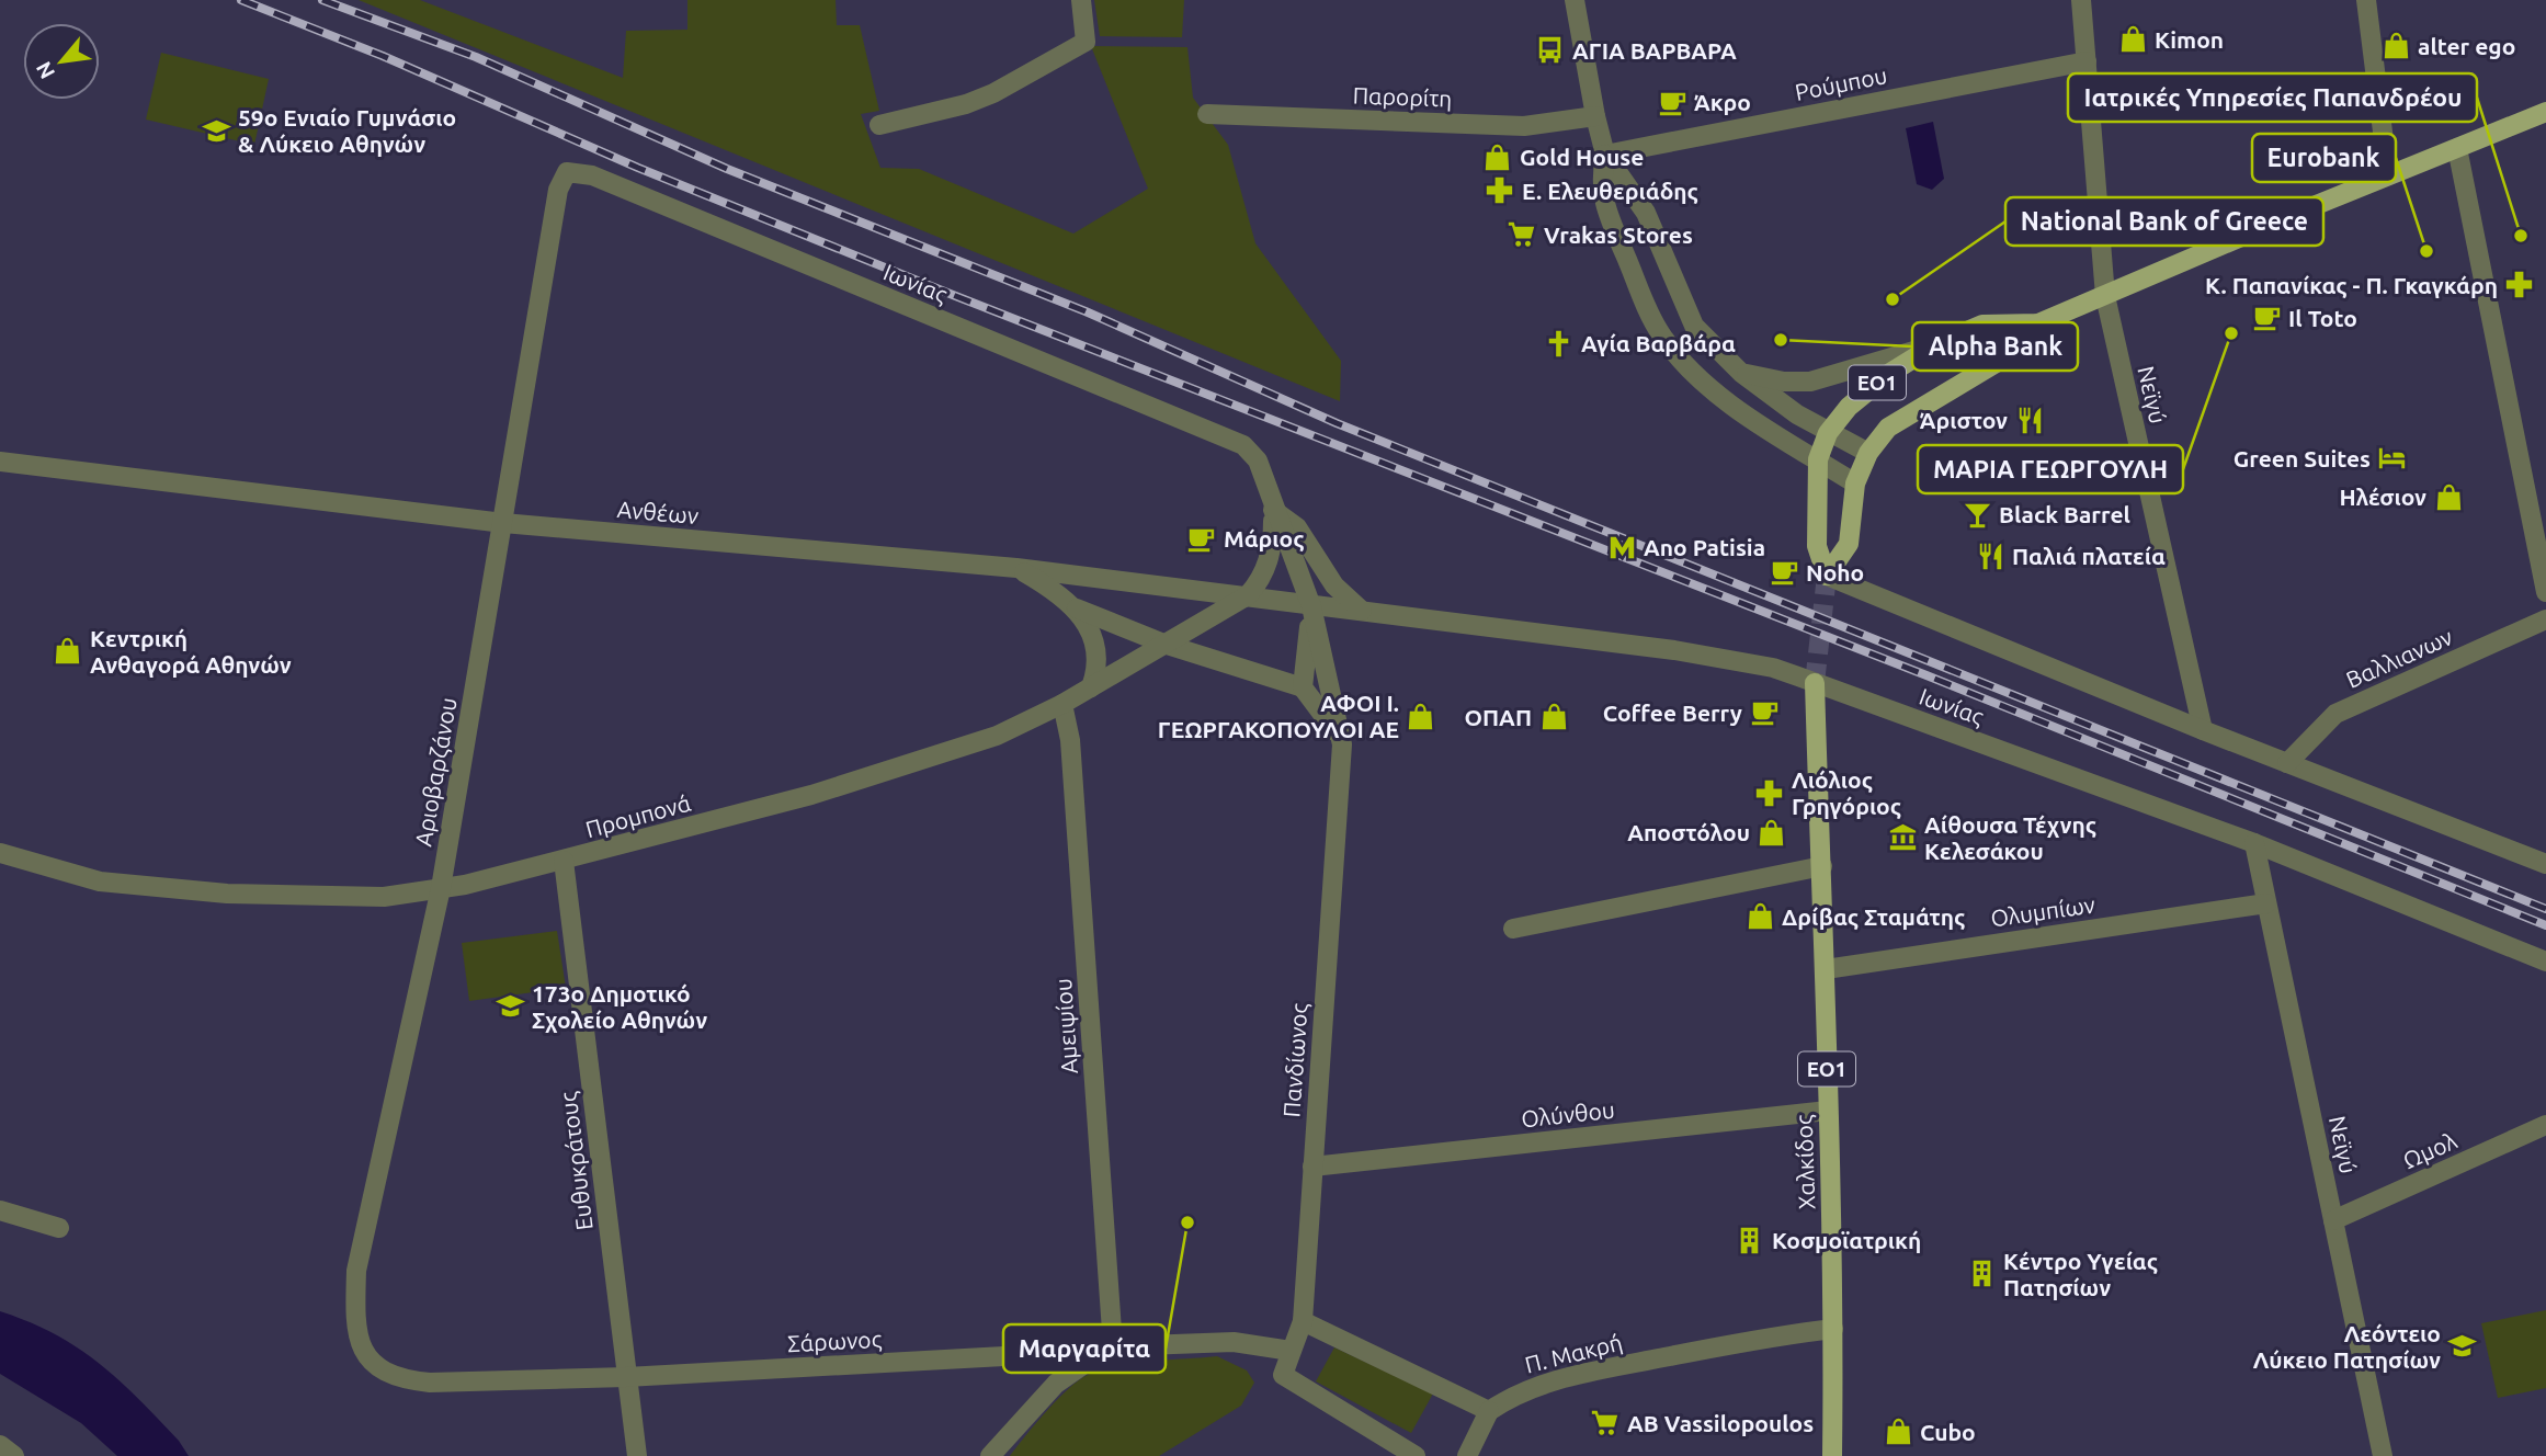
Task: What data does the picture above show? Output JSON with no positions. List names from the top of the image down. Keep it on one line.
{"streets":{"main road":["ΕΟ1","Χαλκίδος"],"street":["Ρούμπου","Παρορίτη","Ιωνίας","Νεϊγύ","Ανθέων","Βαλλιανων","Αριοβαρζάνου","Προμπονά","Ολυμπίων","Αμειψίου","Πανδίωνος","Ολύνθου","Ωμολ","Ευθυκράτους","Σάρωνος","Π. Μακρή"]},"crossings":[["Ρούμπου","Νεϊγύ"],["Ιωνίας","Νεϊγύ"],["Ιωνίας","Ανθέων"],["Ιωνίας","Αριοβαρζάνου"],["Ιωνίας","Πανδίωνος"],["Ιωνίας","Χαλκίδος"],["ΕΟ1","Νεϊγύ"],["Νεϊγύ","Ολυμπίων"],["Νεϊγύ","Ωμολ"],["Ανθέων","Αριοβαρζάνου"],["Ανθέων","Προμπονά"],["Ανθέων","Πανδίωνος"],["Αριοβαρζάνου","Προμπονά"],["Αριοβαρζάνου","Σάρωνος"],["Προμπονά","Αμειψίου"],["Προμπονά","Ευθυκράτους"],["Ολυμπίων","Χαλκίδος"],["Αμειψίου","Σάρωνος"],["Πανδίωνος","Ολύνθου"],["Πανδίωνος","Σάρωνος"],["Ολύνθου","Χαλκίδος"],["Ευθυκράτους","Σάρωνος"],["Χαλκίδος","Π. Μακρή"]],"places":{"shop":["Kimon","alter ego","Gold House","Ηλέσιον","Κεντρική Ανθαγορά Αθηνών","ΑΦΟΙ Ι. ΓΕΩΡΓΑΚΟΠΟΥΛΟΙ ΑΕ","ΟΠΑΠ","Αποστόλου","Δρίβας Σταμάτης","Cubo"],"bus stop":["ΑΓΙΑ ΒΑΡΒΑΡΑ"],"cafe":["Άκρο","Il Toto","Μάριος","Noho","Coffee Berry"],"school or university":["59ο Ενιαίο Γυμνάσιο & Λύκειο Αθηνών","173ο Δημοτικό Σχολείο Αθηνών","Λεόντειο Λύκειο Πατησίων"],"pharmacy":["Ε. Ελευθεριάδης","Κ. Παπανίκας - Π. Γκαγκάρη","Λιόλιος Γρηγόριος"],"supermarket":["Vrakas Stores","AB Vassilopoulos"],"other":["Ιατρικές Υπηρεσίες Παπανδρέου","Eurobank","National Bank of Greece","ΜΑΡΙΑ ΓΕΩΡΓΟΥΛΗ","Alpha Bank","Μαργαρίτα"],"church":["Αγία Βαρβάρα"],"restaurant":["Άριστον","Παλιά πλατεία"],"hotel":["Green Suites"],"bar":["Black Barrel"],"metro station":["Ano Patisia"],"museum":["Αίθουσα Τέχνης Κελεσάκου"],"building":["Κοσμοϊατρική","Κέντρο Υγείας Πατησίων"]},"north":"bottom left"}
